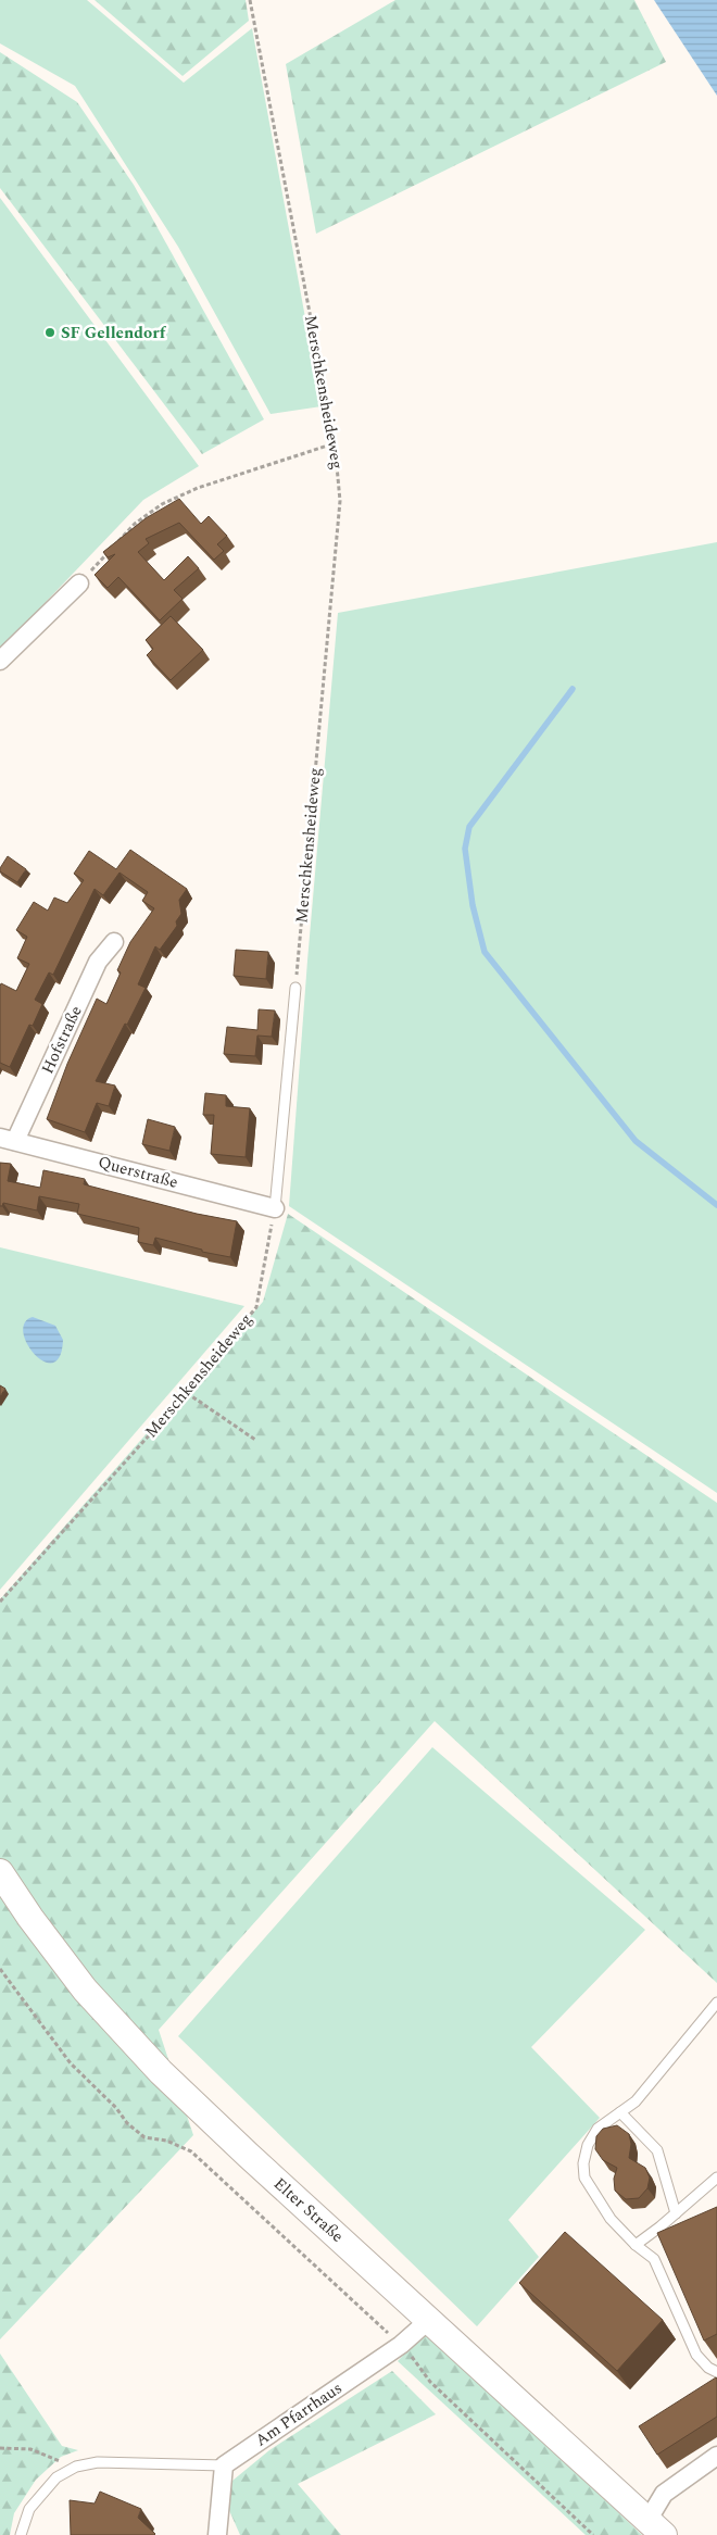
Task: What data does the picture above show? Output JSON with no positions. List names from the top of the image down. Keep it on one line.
{"streets":{"main road":["Elter Straße"],"street":["Hofstraße","Querstraße","Am Pfarrhaus"],"path":["Merschkensheideweg"]},"crossings":[["Merschkensheideweg","Querstraße"],["Hofstraße","Querstraße"],["Elter Straße","Am Pfarrhaus"]],"places":["SF Gellendorf"]}
